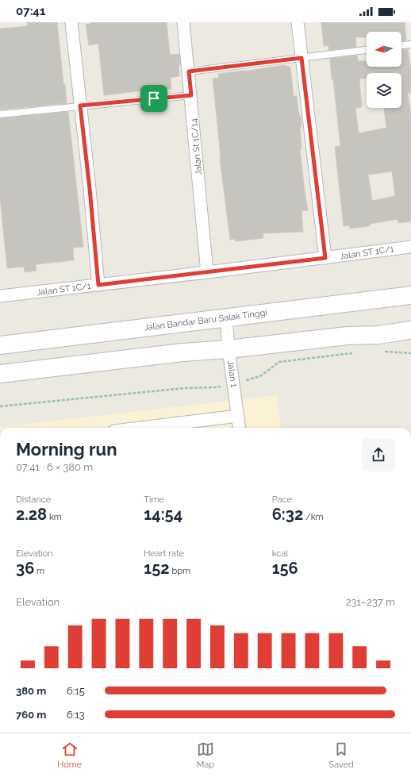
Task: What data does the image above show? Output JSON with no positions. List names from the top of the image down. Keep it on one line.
{"streets":{"main road":["Jalan Bandar Baru Salak Tinggi"],"street":["Jalan St 1C/14","Jalan ST 1C/1","Jalan 1"]},"crossings":[["Jalan St 1C/14","Jalan ST 1C/1"],["Jalan Bandar Baru Salak Tinggi","Jalan 1"]],"north":"left","page":{"status":"07:41","heading":["Morning run","07:41 · 6 × 380 m"],"stats":[["Distance","2.28 km"],["Time","14:54"],["Pace","6:32 /km"],["Elevation","36 m"],["Heart rate","152 bpm"],["kcal","156"]],"chart":["Elevation","231–237 m"],"list":[{"name":"380 m","note":"6:15"},{"name":"760 m","note":"6:13"}],"tabs":["Home","Map","Saved"]}}
